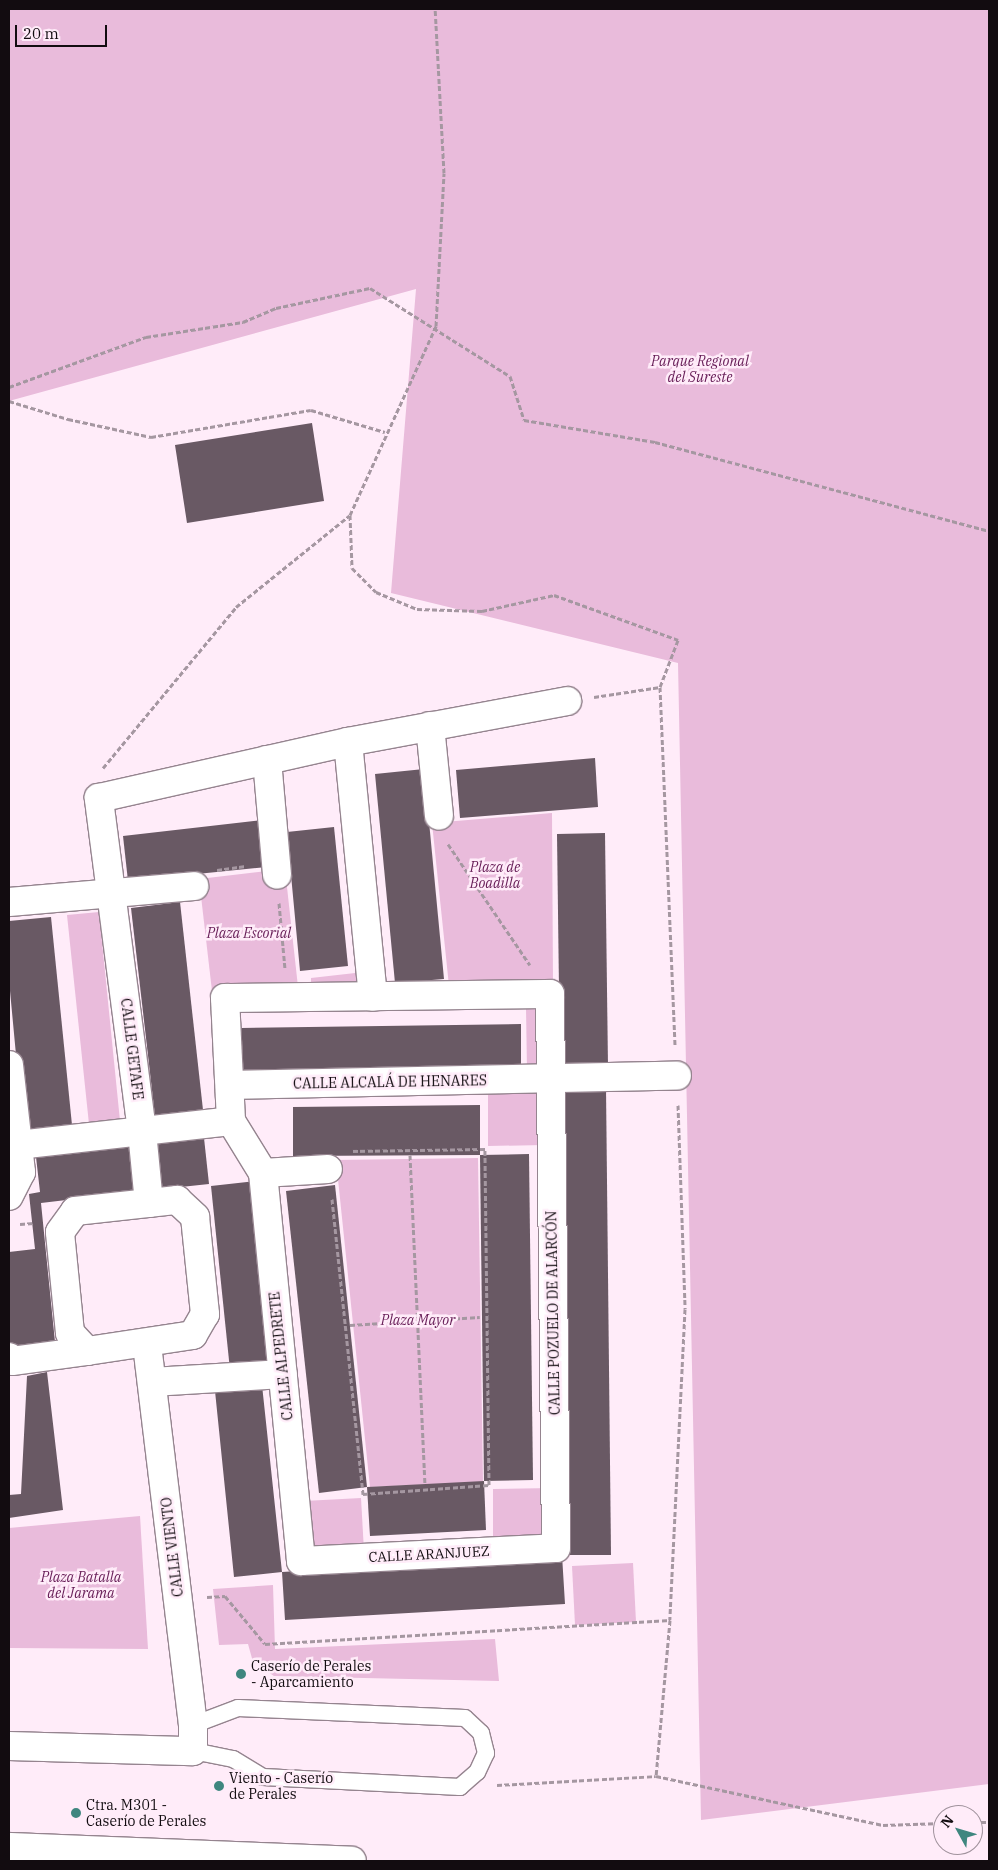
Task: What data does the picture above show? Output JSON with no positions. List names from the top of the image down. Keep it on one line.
{"streets":{"street":["CALLE GETAFE","CALLE ALCALÁ DE HENARES","CALLE POZUELO DE ALARCÓN","CALLE ALPEDRETE","CALLE VIENTO","CALLE ARANJUEZ"]},"crossings":[["CALLE GETAFE","CALLE VIENTO"],["CALLE ALCALÁ DE HENARES","CALLE POZUELO DE ALARCÓN"],["CALLE POZUELO DE ALARCÓN","CALLE ARANJUEZ"],["CALLE ALPEDRETE","CALLE ARANJUEZ"]],"parks":["Parque Regional del Sureste","Plaza de Boadilla","Plaza Escorial","Plaza Mayor","Plaza Batalla del Jarama"],"places":["Caserío de Perales - Aparcamiento","Viento - Caserío de Perales","Ctra. M301 - Caserío de Perales"],"scale_bar":"20 m","north":"top left"}
